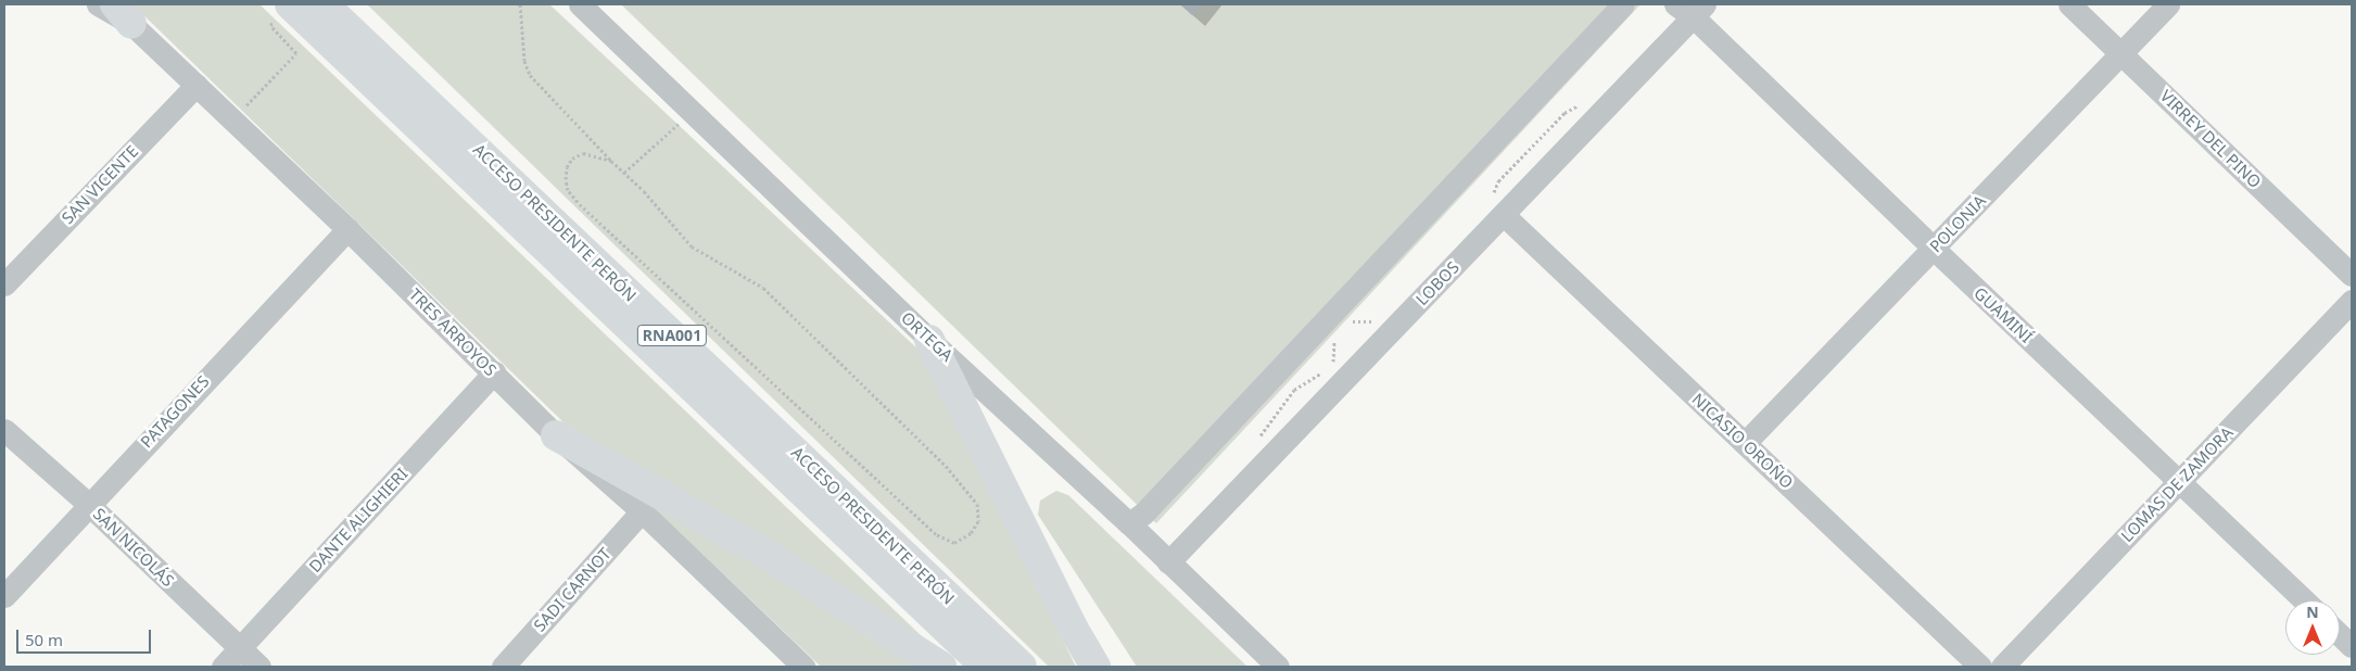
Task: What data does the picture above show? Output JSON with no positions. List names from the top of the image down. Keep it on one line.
{"streets":{"highway":["ACCESO PRESIDENTE PERÓN","RNA001"],"street":["VIRREY DEL PINO","SAN VICENTE","POLONIA","LOBOS","GUAMINÍ","TRES ARROYOS","ORTEGA","PATAGONES","NICASIO OROÑO","LOMAS DE ZAMORA","DANTE ALIGHIERI","SAN NICOLÁS","SADI CARNOT"]},"crossings":[["VIRREY DEL PINO","POLONIA"],["SAN VICENTE","TRES ARROYOS"],["POLONIA","GUAMINÍ"],["POLONIA","NICASIO OROÑO"],["LOBOS","GUAMINÍ"],["LOBOS","ORTEGA"],["LOBOS","NICASIO OROÑO"],["GUAMINÍ","LOMAS DE ZAMORA"],["TRES ARROYOS","PATAGONES"],["TRES ARROYOS","DANTE ALIGHIERI"],["TRES ARROYOS","SADI CARNOT"],["PATAGONES","SAN NICOLÁS"],["DANTE ALIGHIERI","SAN NICOLÁS"]],"scale_bar":"50 m","north":"top"}
